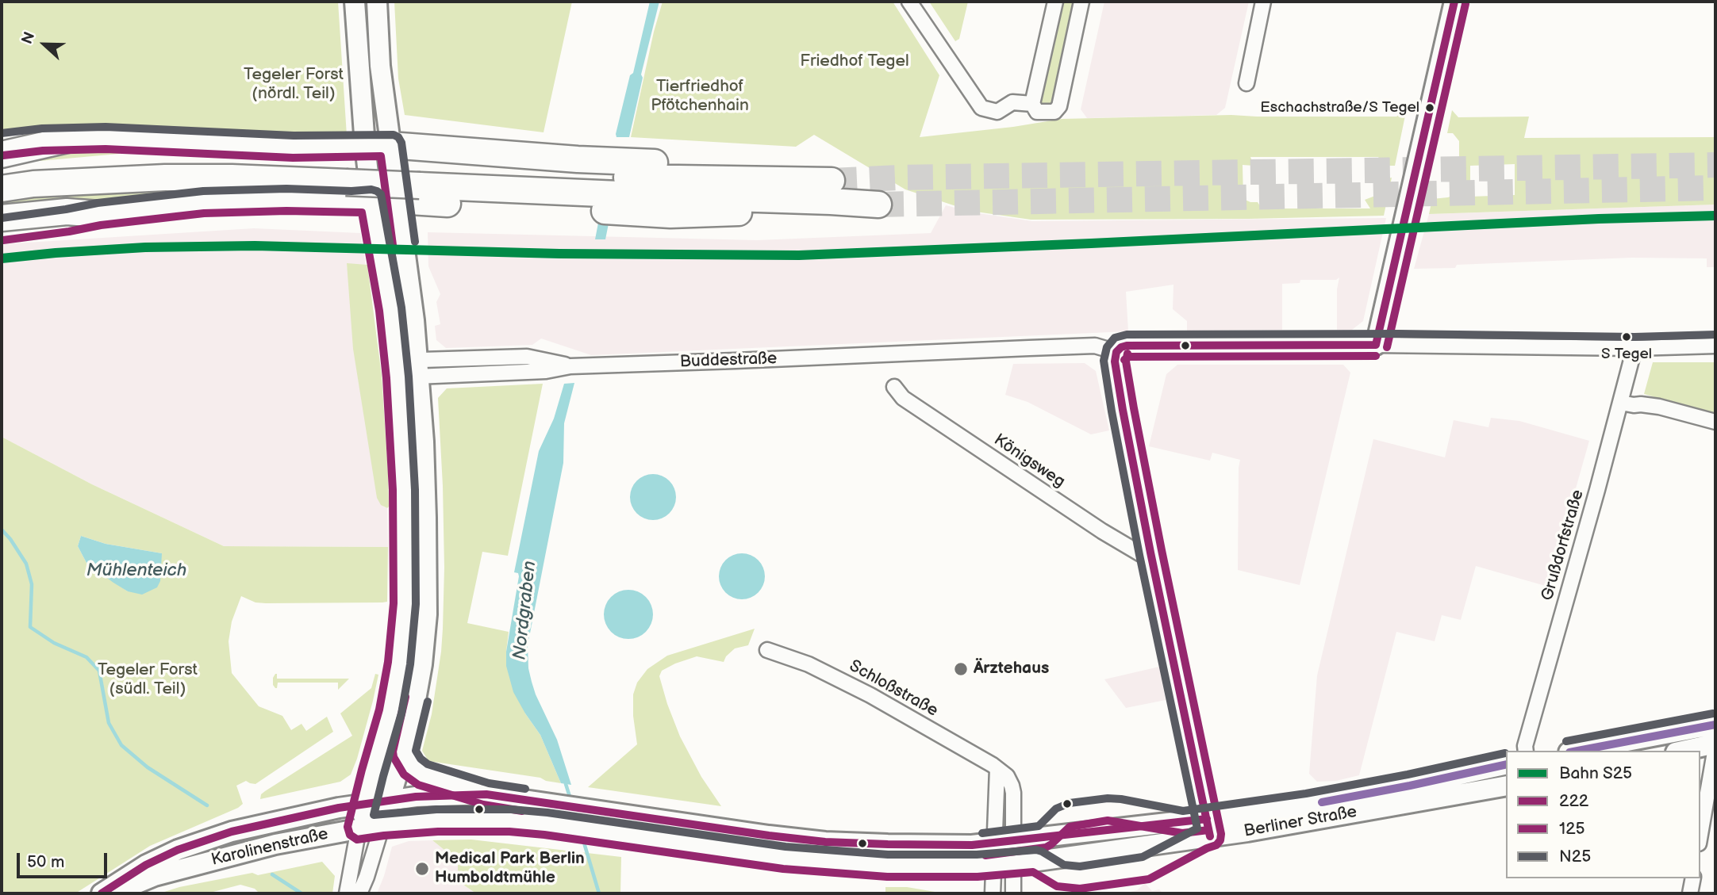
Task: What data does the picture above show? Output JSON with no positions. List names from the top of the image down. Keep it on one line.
{"streets":{"main road":["Buddestraße","Berliner Straße","Karolinenstraße"],"street":["Königsweg","Grußdorfstraße","Schloßstraße"]},"crossings":[["Buddestraße","Grußdorfstraße"],["Schloßstraße","Berliner Straße"],["Berliner Straße","Karolinenstraße"]],"water":["Mühlenteich","Nordgraben"],"parks":["Friedhof Tegel","Tegeler Forst (nördl. Teil)","Tierfriedhof Pfötchenhain","Tegeler Forst (südl. Teil)"],"places":["Eschachstraße/S Tegel","S Tegel","Ärztehaus","Medical Park Berlin Humboldtmühle"],"lines":["transit line 222","transit line 125","transit line N25","rail line S25"],"legend":["Bahn S25","222","125","N25"],"scale_bar":"50 m","north":"left"}
